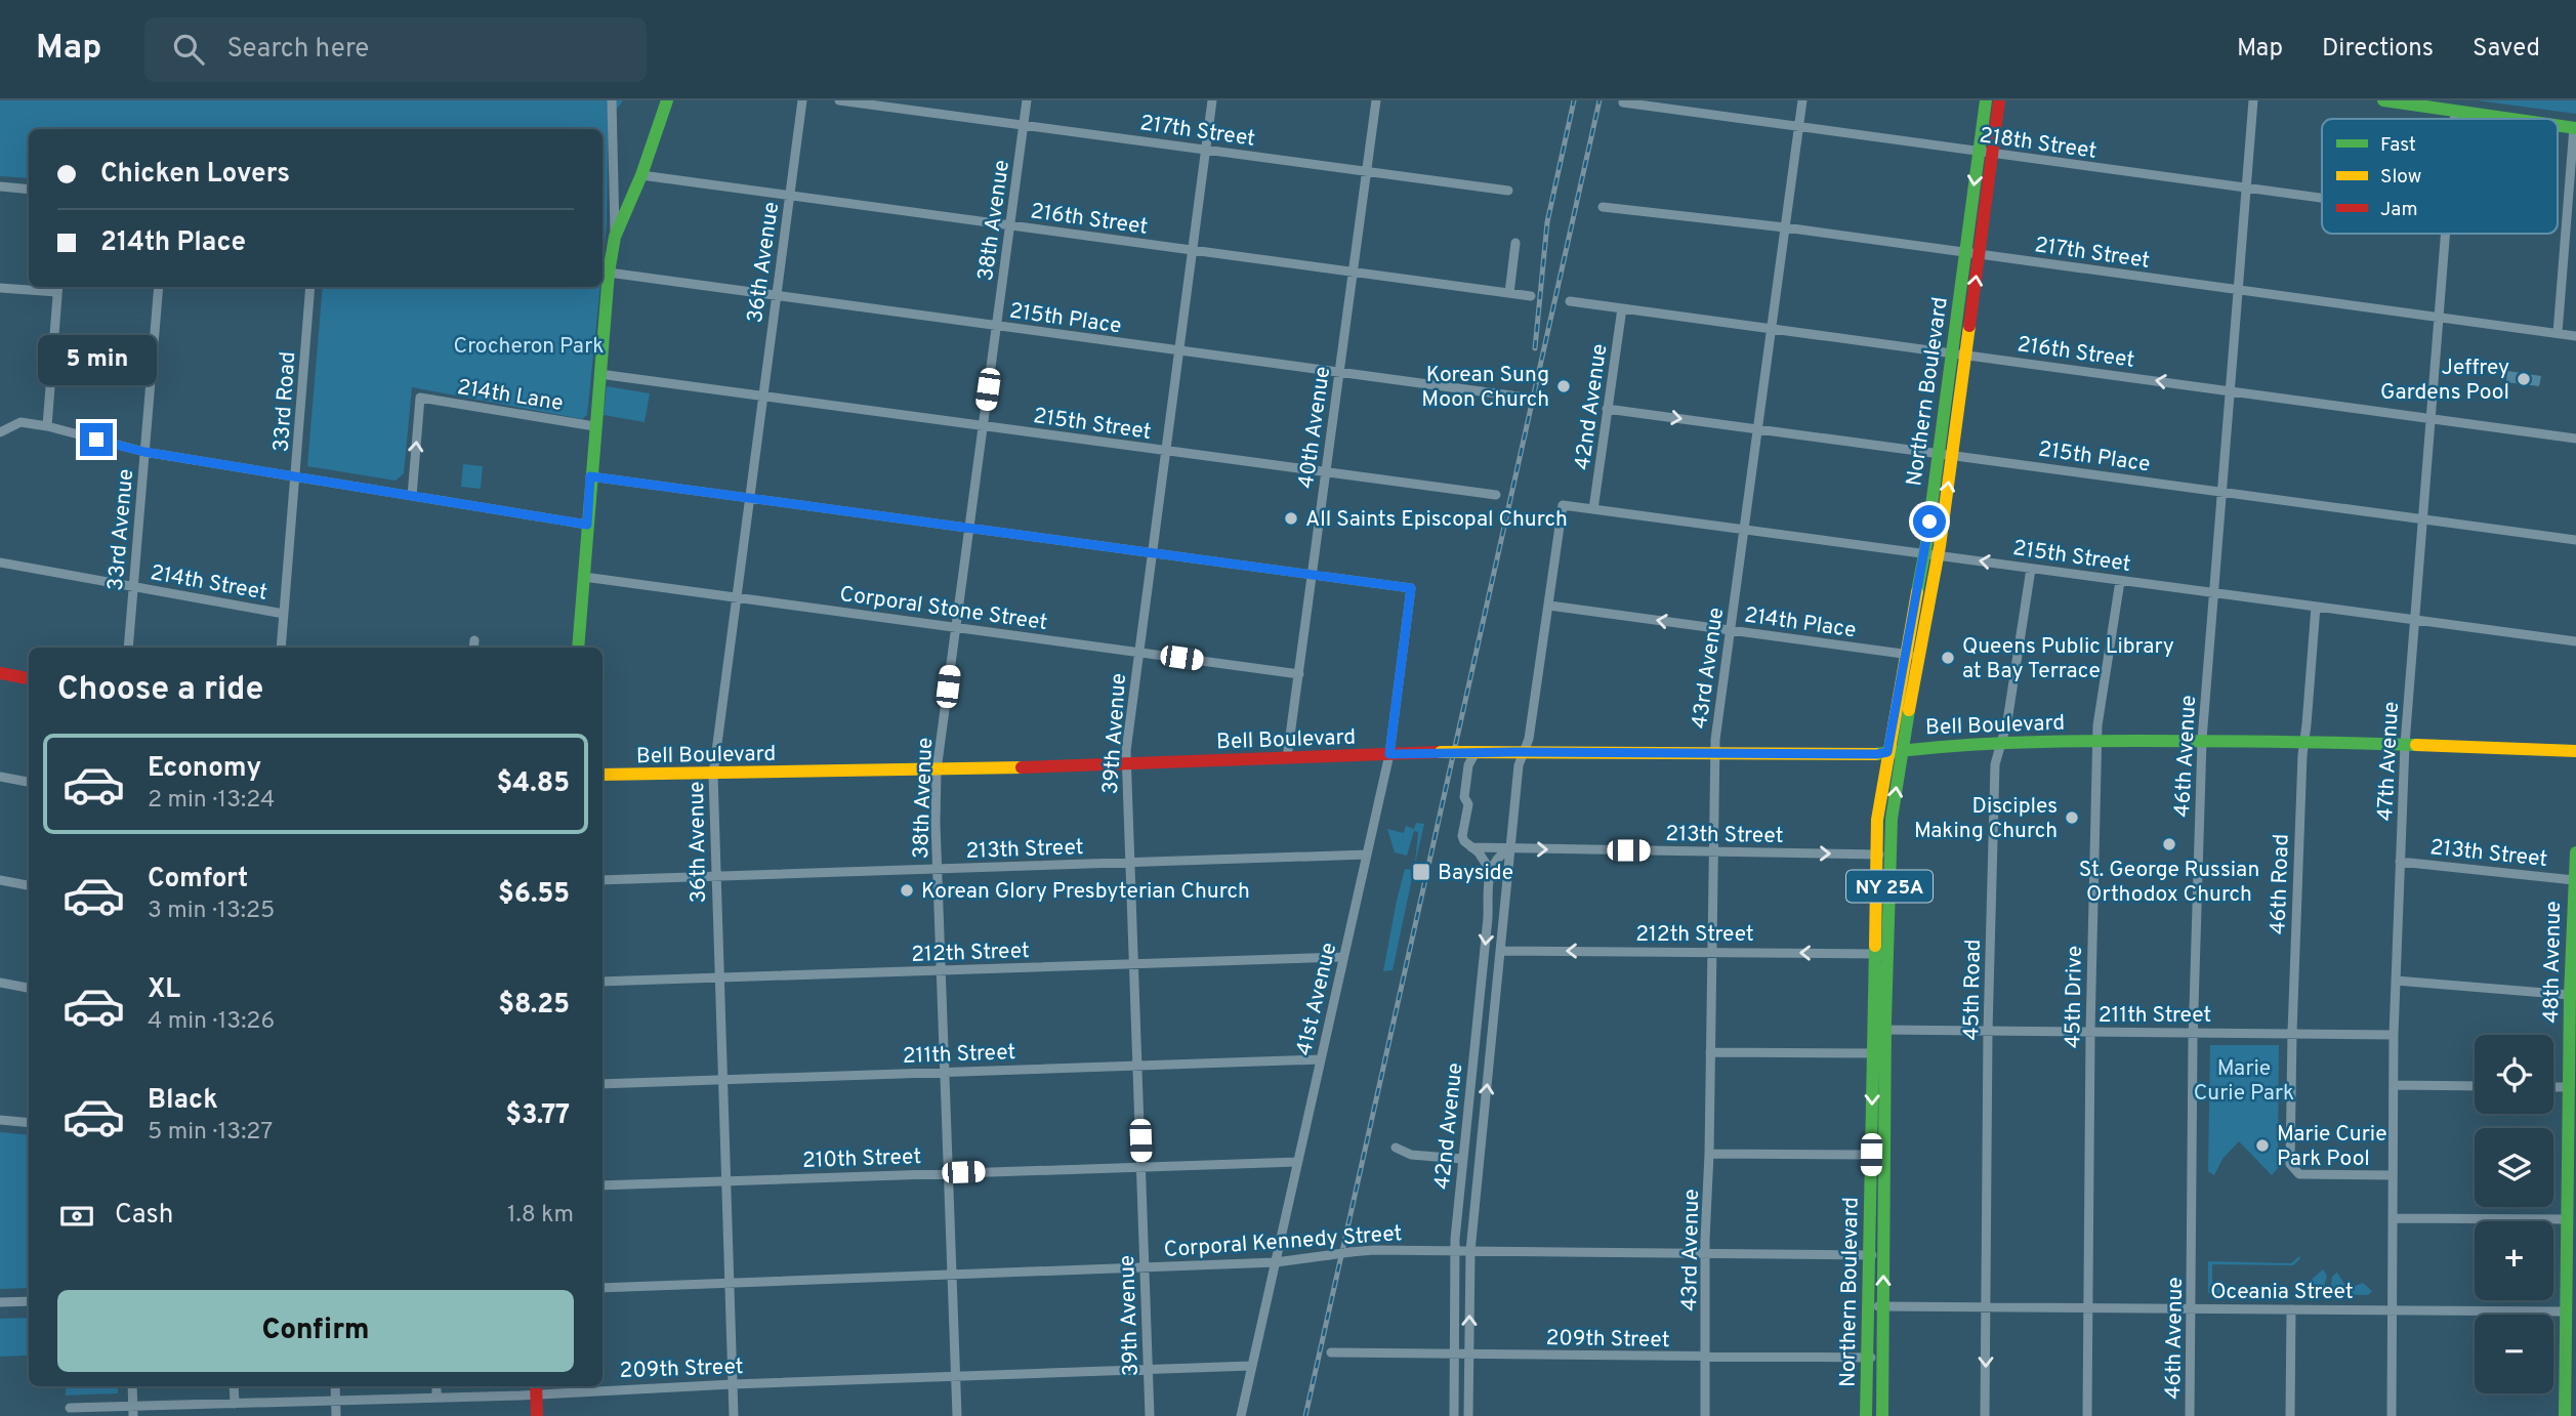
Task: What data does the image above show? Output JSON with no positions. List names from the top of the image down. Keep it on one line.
{"streets":{"street":["217th Street","218th Street","216th Street","38th Avenue","36th Avenue","215th Place","Northern Boulevard","214th Lane","33rd Road","42nd Avenue","215th Street","40th Avenue","33rd Avenue","214th Street","Corporal Stone Street","214th Place","43rd Avenue","Bell Boulevard","39th Avenue","46th Avenue","47th Avenue","213th Street","46th Road","NY 25A","212th Street","48th Avenue","45th Road","45th Drive","41st Avenue","211th Street","210th Street","Corporal Kennedy Street","Oceania Street","209th Street"]},"crossings":[["217th Street","38th Avenue"],["217th Street","Northern Boulevard"],["217th Street","40th Avenue"],["217th Street","43rd Avenue"],["217th Street","39th Avenue"],["217th Street","46th Avenue"],["217th Street","47th Avenue"],["218th Street","Northern Boulevard"],["218th Street","43rd Avenue"],["218th Street","46th Avenue"],["216th Street","38th Avenue"],["216th Street","36th Avenue"],["216th Street","Northern Boulevard"],["216th Street","42nd Avenue"],["216th Street","40th Avenue"],["216th Street","43rd Avenue"],["216th Street","39th Avenue"],["216th Street","46th Avenue"],["216th Street","47th Avenue"],["38th Avenue","215th Place"],["38th Avenue","215th Street"],["38th Avenue","Corporal Stone Street"],["38th Avenue","Bell Boulevard"],["38th Avenue","213th Street"],["38th Avenue","212th Street"],["38th Avenue","211th Street"],["38th Avenue","210th Street"],["38th Avenue","Corporal Kennedy Street"],["38th Avenue","209th Street"],["36th Avenue","215th Place"],["36th Avenue","215th Street"],["36th Avenue","Corporal Stone Street"],["36th Avenue","Bell Boulevard"],["36th Avenue","213th Street"],["36th Avenue","212th Street"],["36th Avenue","211th Street"],["36th Avenue","210th Street"],["36th Avenue","Corporal Kennedy Street"],["36th Avenue","209th Street"],["215th Place","Northern Boulevard"],["215th Place","42nd Avenue"],["215th Place","40th Avenue"],["215th Place","43rd Avenue"],["215th Place","39th Avenue"],["215th Place","46th Avenue"],["215th Place","47th Avenue"],["Northern Boulevard","215th Street"],["Northern Boulevard","214th Place"],["Northern Boulevard","Bell Boulevard"],["Northern Boulevard","213th Street"],["Northern Boulevard","212th Street"],["Northern Boulevard","211th Street"],["Northern Boulevard","Corporal Kennedy Street"],["Northern Boulevard","Oceania Street"],["Northern Boulevard","209th Street"],["33rd Road","214th Street"],["42nd Avenue","215th Street"],["42nd Avenue","214th Place"],["42nd Avenue","Bell Boulevard"],["42nd Avenue","213th Street"],["42nd Avenue","212th Street"],["42nd Avenue","Corporal Kennedy Street"],["42nd Avenue","209th Street"],["215th Street","40th Avenue"],["215th Street","43rd Avenue"],["215th Street","39th Avenue"],["215th Street","46th Avenue"],["215th Street","47th Avenue"],["215th Street","46th Road"],["215th Street","45th Road"],["215th Street","45th Drive"],["40th Avenue","Corporal Stone Street"],["40th Avenue","Bell Boulevard"],["40th Avenue","41st Avenue"],["33rd Avenue","214th Street"],["Corporal Stone Street","39th Avenue"],["214th Place","43rd Avenue"],["43rd Avenue","Bell Boulevard"],["43rd Avenue","213th Street"],["43rd Avenue","212th Street"],["43rd Avenue","Corporal Kennedy Street"],["43rd Avenue","209th Street"],["Bell Boulevard","39th Avenue"],["Bell Boulevard","46th Avenue"],["Bell Boulevard","47th Avenue"],["Bell Boulevard","46th Road"],["Bell Boulevard","45th Road"],["Bell Boulevard","45th Drive"],["Bell Boulevard","41st Avenue"],["39th Avenue","213th Street"],["39th Avenue","212th Street"],["39th Avenue","211th Street"],["39th Avenue","210th Street"],["39th Avenue","Corporal Kennedy Street"],["39th Avenue","209th Street"],["46th Avenue","211th Street"],["46th Avenue","Oceania Street"],["47th Avenue","213th Street"],["47th Avenue","46th Road"],["47th Avenue","211th Street"],["47th Avenue","Oceania Street"],["213th Street","48th Avenue"],["213th Street","41st Avenue"],["46th Road","211th Street"],["212th Street","41st Avenue"],["48th Avenue","Oceania Street"],["45th Road","211th Street"],["45th Road","Oceania Street"],["45th Drive","211th Street"],["45th Drive","Oceania Street"],["41st Avenue","211th Street"],["41st Avenue","210th Street"],["41st Avenue","Corporal Kennedy Street"],["41st Avenue","209th Street"]],"one_way":["214th Place"],"parks":["Crocheron Park","Marie Curie Park"],"places":{"other":["Jeffrey Gardens Pool","Korean Sung Moon Church","All Saints Episcopal Church","Queens Public Library at Bay Terrace","Disciples Making Church","St. George Russian Orthodox Church","Korean Glory Presbyterian Church","Marie Curie Park Pool"],"transit":["Bayside"]},"legend":["Fast","Slow","Jam"],"page":{"header":"Map","search":"Search here","nav":["Map","Directions","Saved"],"banner":["Chicken Lovers","214th Place"],"bubble":"5 min","heading":"Choose a ride","list":[{"name":"Economy","note":"2 min · 13:24","value":"$4.85"},{"name":"Comfort","note":"3 min · 13:25","value":"$6.55"},{"name":"XL","note":"4 min · 13:26","value":"$8.25"},{"name":"Black","note":"5 min · 13:27","value":"$3.77"}],"map_buttons":["+","−"],"pay":["Cash","1.8 km"],"buttons":"Confirm"}}
